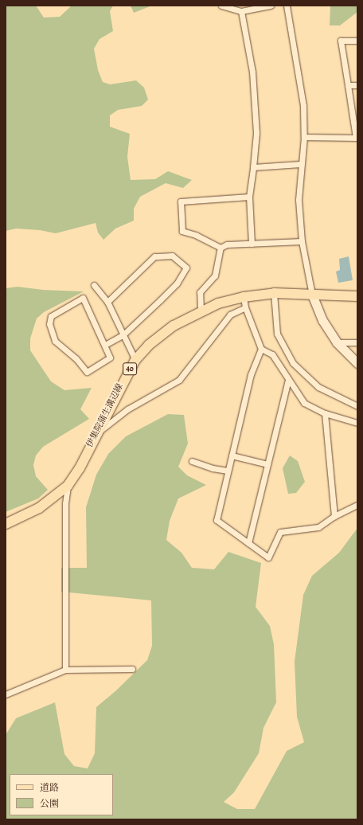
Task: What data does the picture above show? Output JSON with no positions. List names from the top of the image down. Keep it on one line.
{"streets":{"main road":["40","伊集院蒲生溝辺線"]},"legend":["道路","公園"]}
